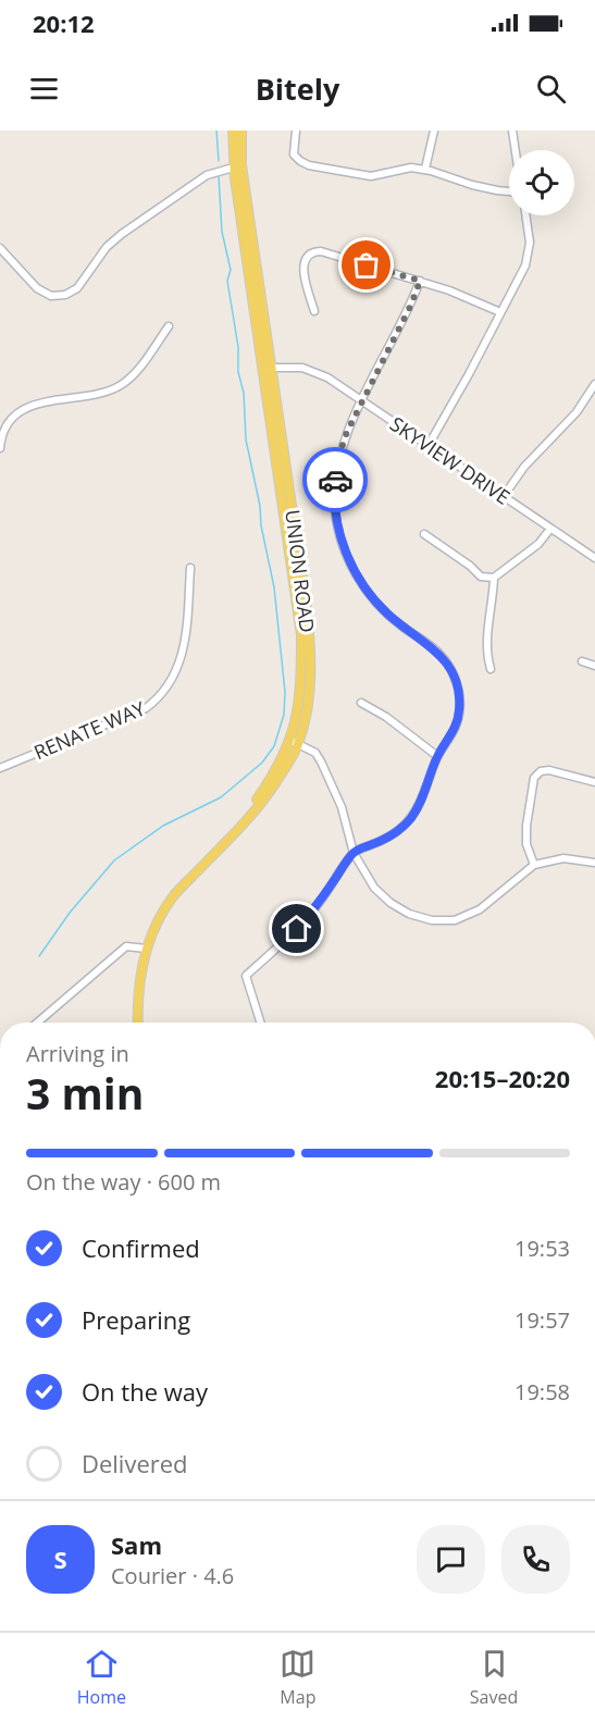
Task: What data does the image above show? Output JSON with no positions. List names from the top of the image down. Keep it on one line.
{"streets":{"main road":["UNION ROAD"],"street":["SKYVIEW DRIVE","RENATE WAY"]},"crossings":[["SKYVIEW DRIVE","UNION ROAD"]],"page":{"status":"20:12","header":"Bitely","heading":["3 min","Arriving in","20:15–20:20"],"panel":["Sam","Courier · 4.6"],"bar":"On the way · 600 m","list":[["Confirmed","19:53"],["Preparing","19:57"],["On the way","19:58"],"Delivered"],"round":"S","tabs":["Home","Map","Saved"]}}
